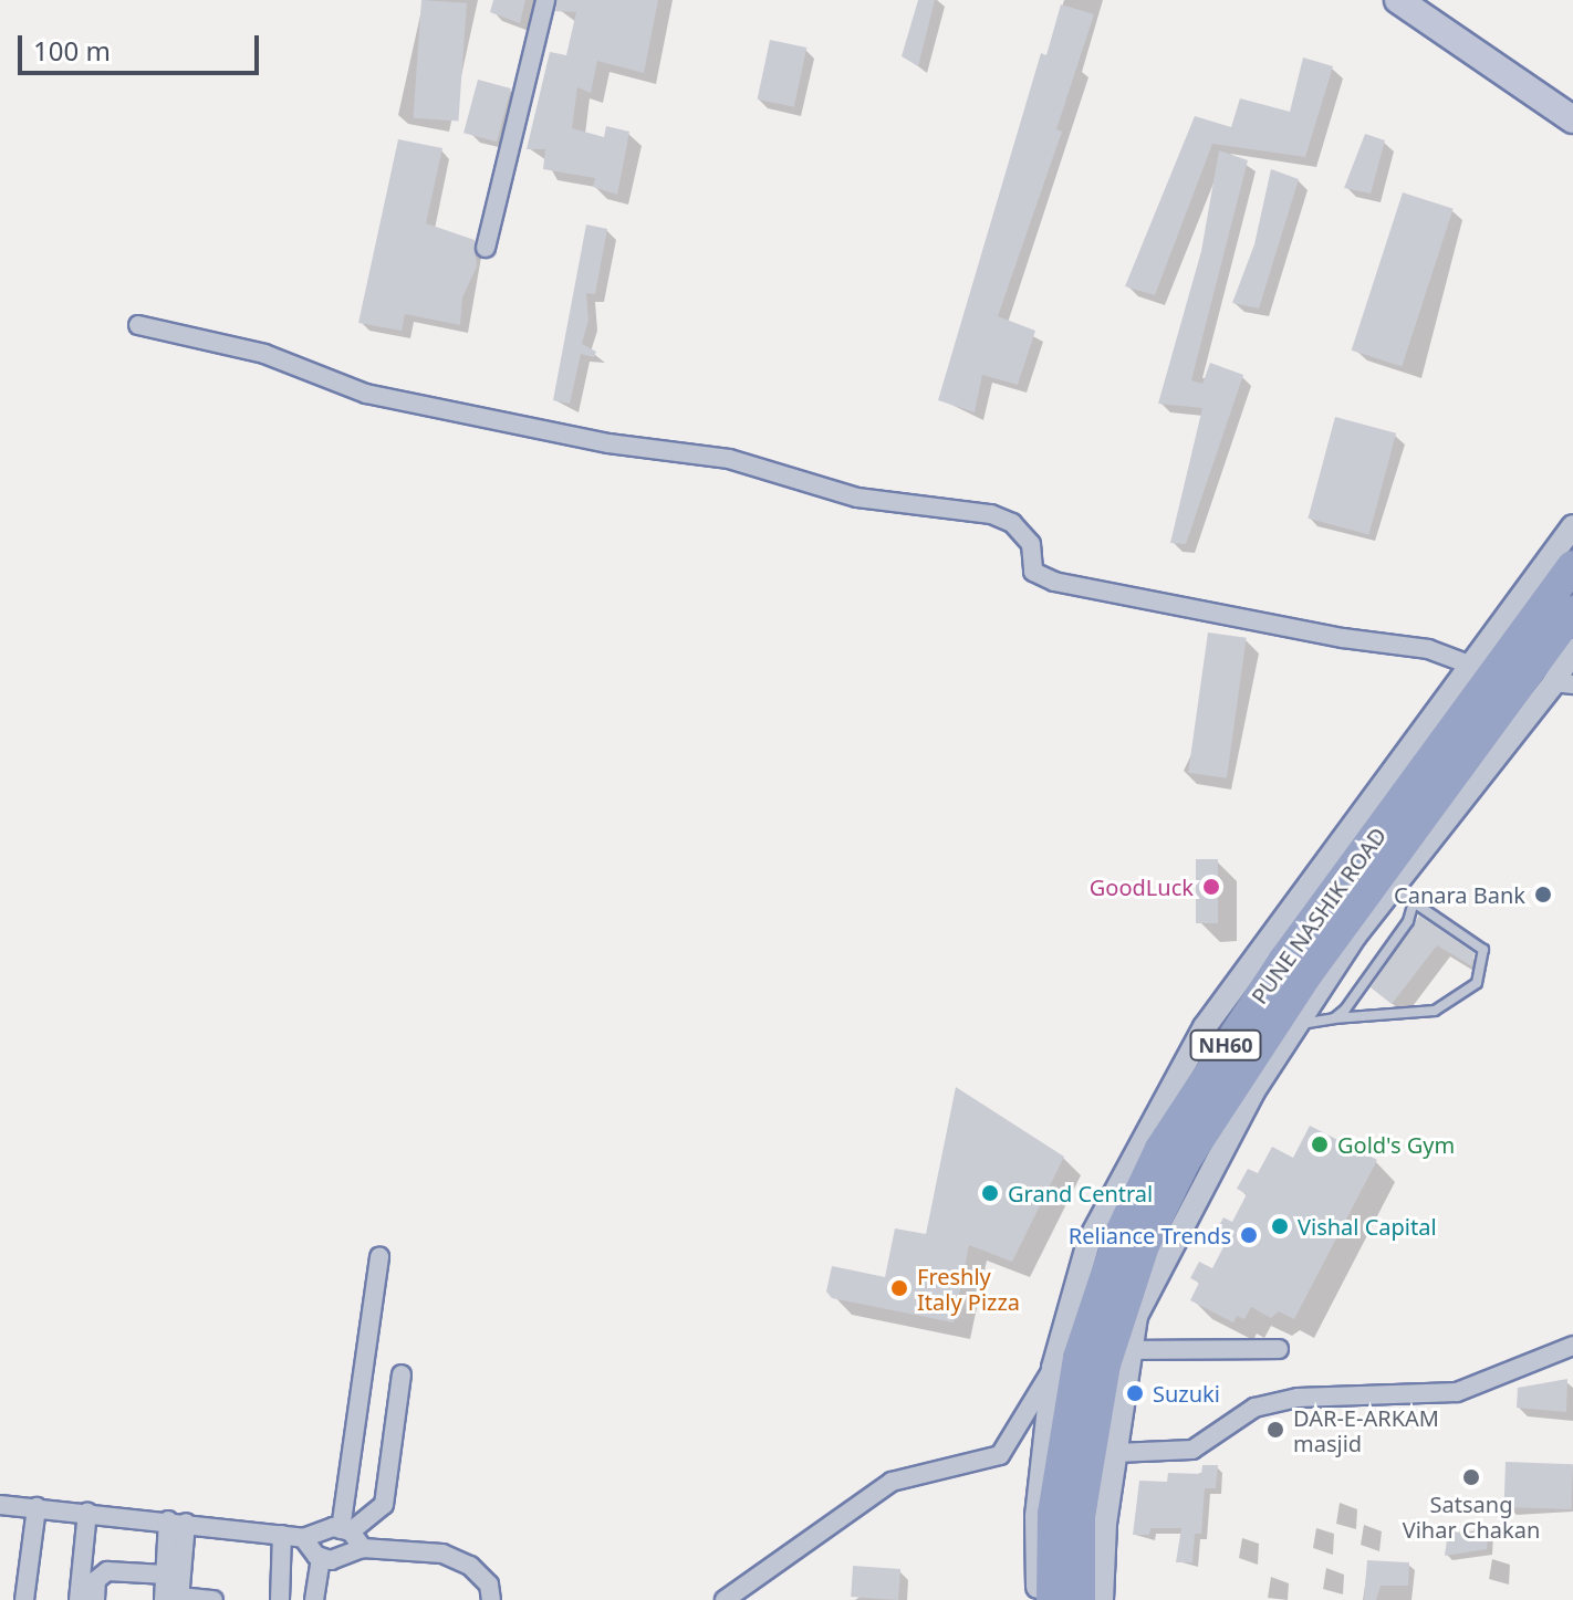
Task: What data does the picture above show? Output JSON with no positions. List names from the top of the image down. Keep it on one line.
{"streets":{"highway":["PUNE NASHIK ROAD","NH60"]},"places":["GoodLuck","Canara Bank","Gold's Gym","Grand Central","Vishal Capital","Reliance Trends","Freshly Italy Pizza","Suzuki","DAR-E-ARKAM masjid","Satsang Vihar Chakan"],"scale_bar":"100 m"}
